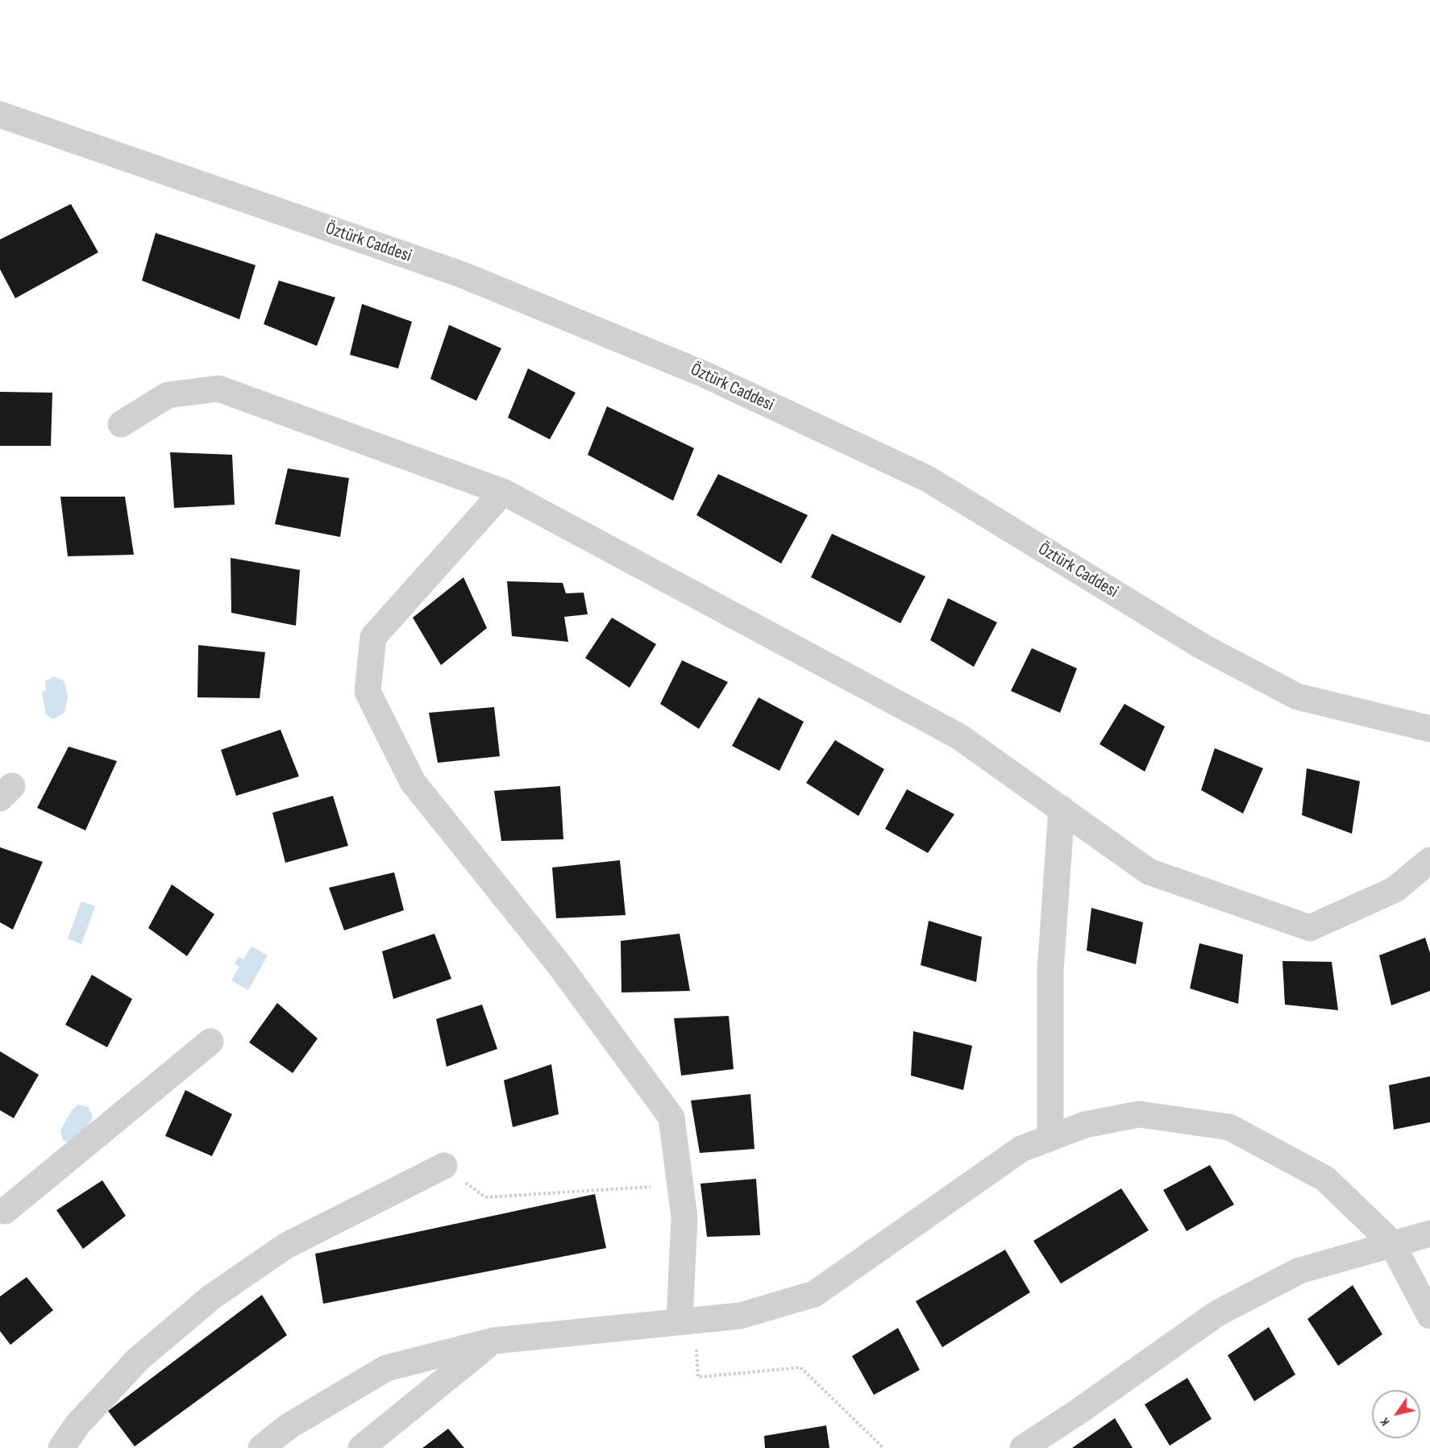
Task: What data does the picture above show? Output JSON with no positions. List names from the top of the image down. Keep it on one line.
{"streets":{"lane":["Öztürk Caddesi"]},"north":"bottom left"}
